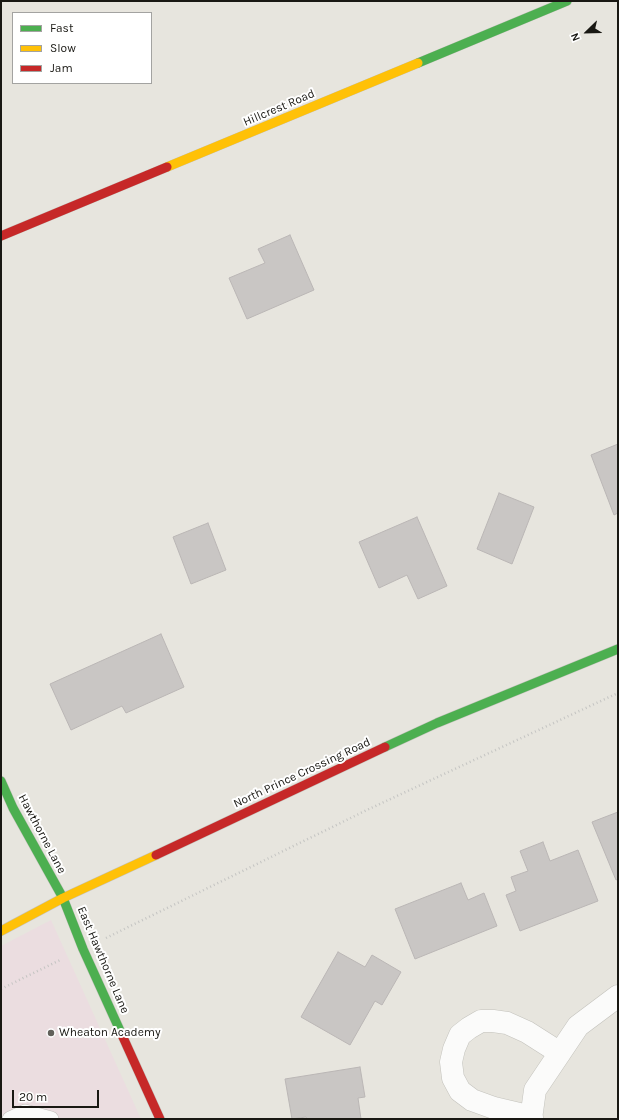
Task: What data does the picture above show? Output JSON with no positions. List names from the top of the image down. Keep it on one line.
{"streets":{"street":["Hillcrest Road","North Prince Crossing Road","Hawthorne Lane","East Hawthorne Lane"]},"crossings":[["North Prince Crossing Road","Hawthorne Lane"],["North Prince Crossing Road","East Hawthorne Lane"],["Hawthorne Lane","East Hawthorne Lane"]],"places":["Wheaton Academy"],"legend":["Fast","Slow","Jam"],"scale_bar":"20 m","north":"bottom left"}
